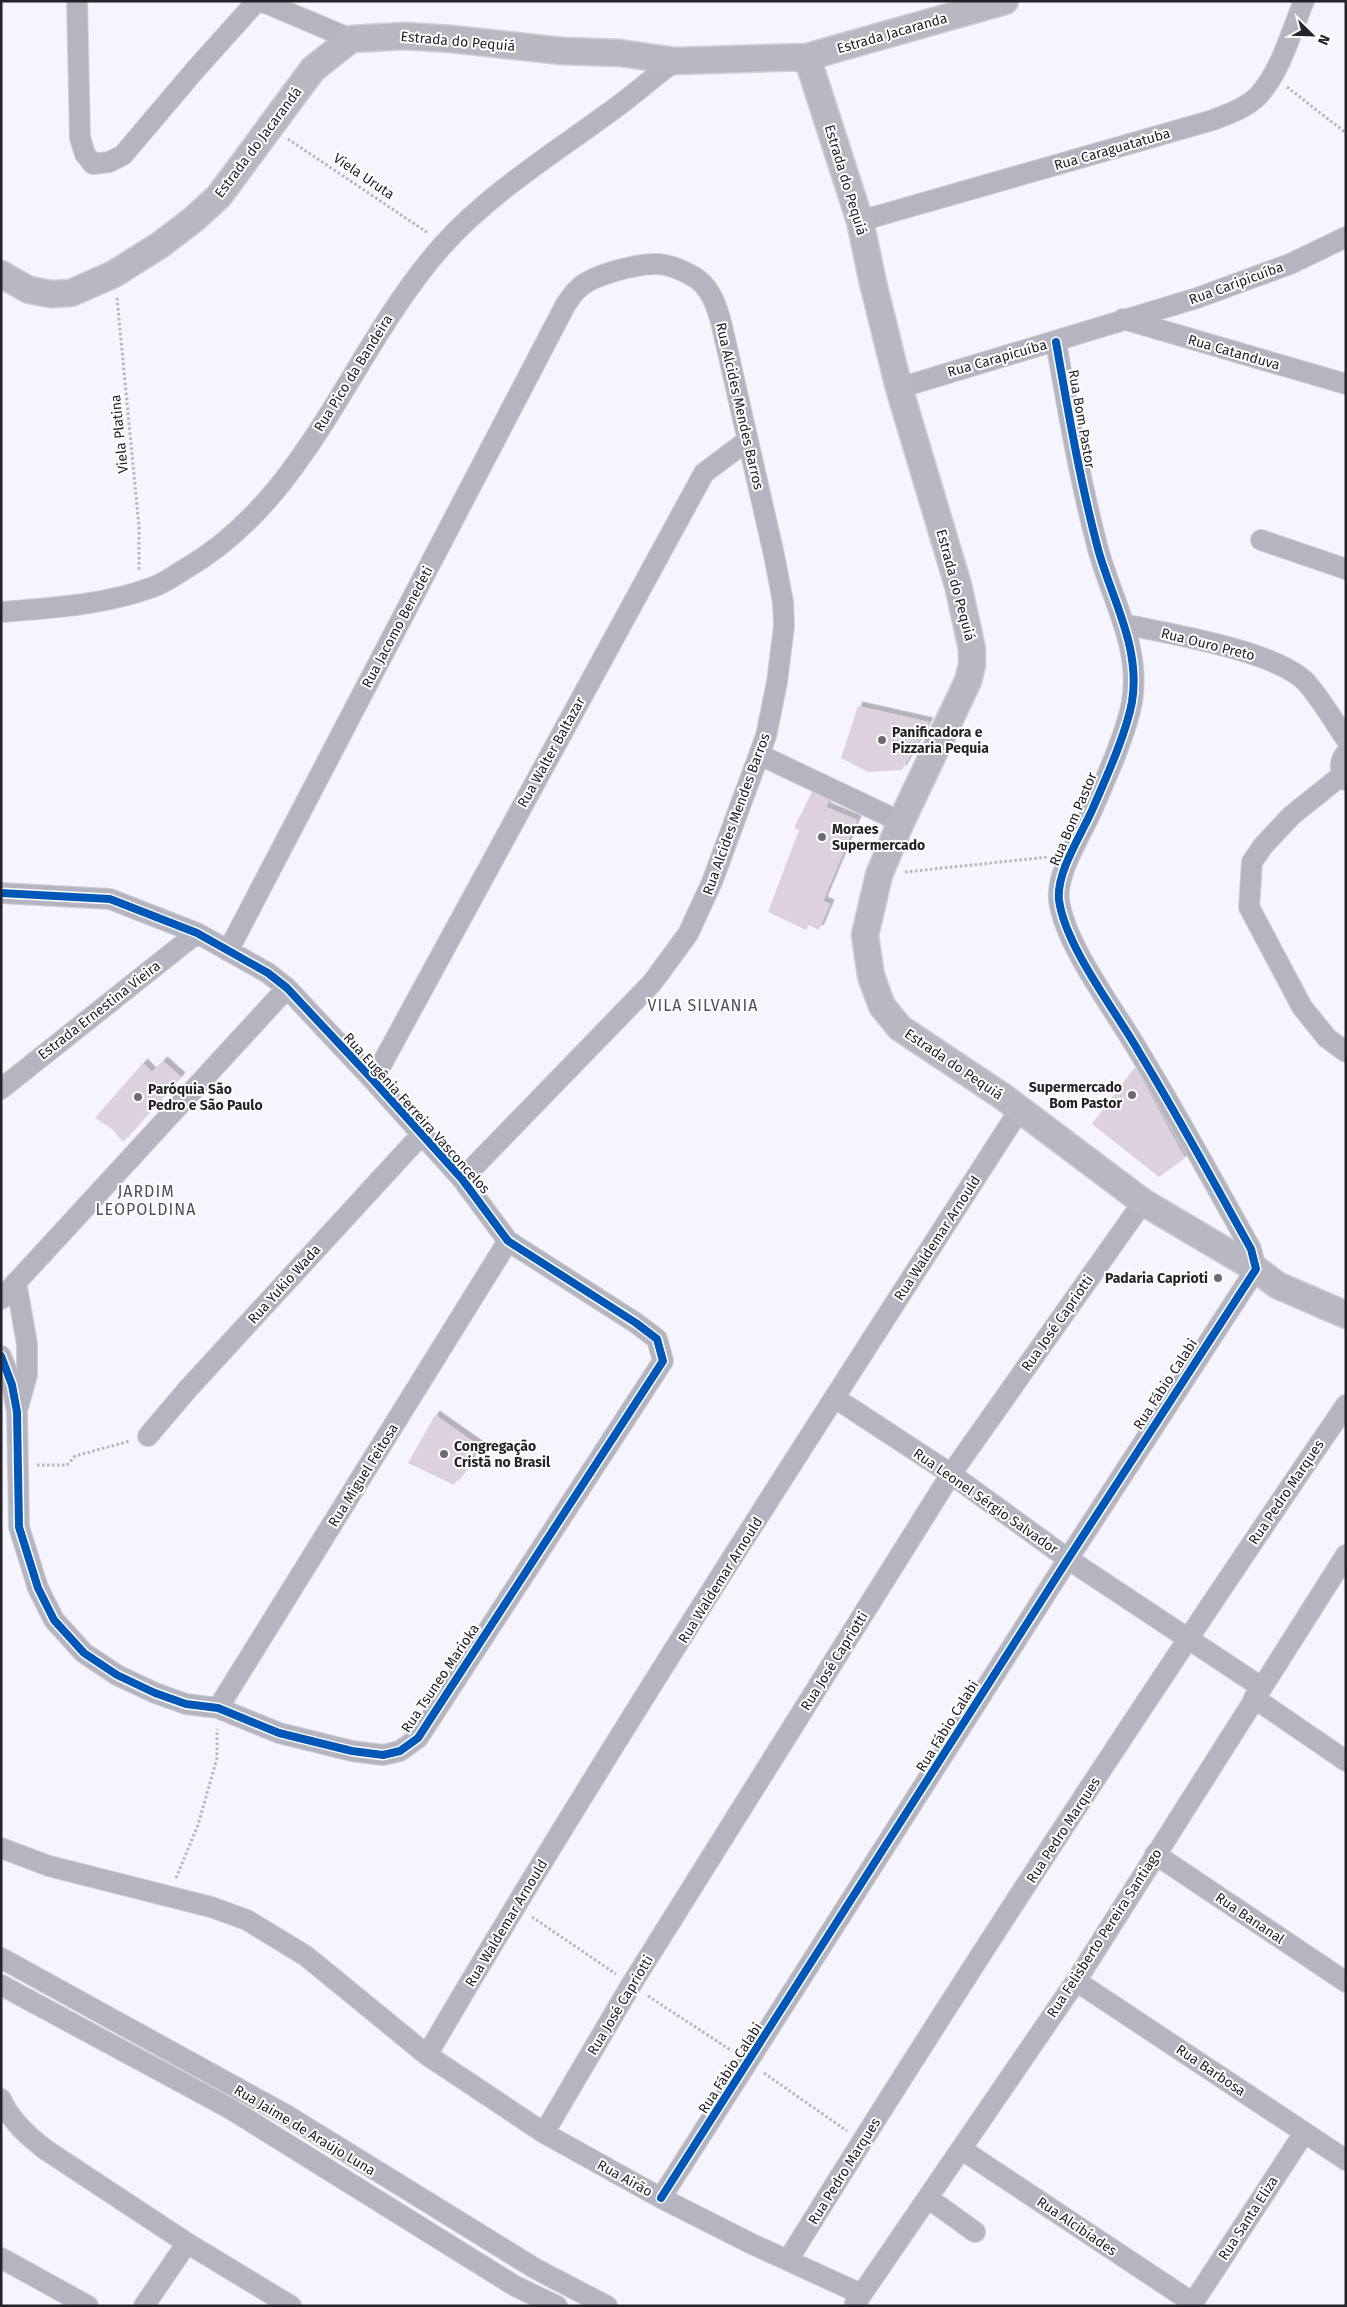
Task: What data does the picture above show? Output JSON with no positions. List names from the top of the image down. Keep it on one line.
{"streets":{"main road":["Estrada Jacaranda","Estrada do Pequiá","Estrada do Jacarandá"],"street":["Rua Caraguatatuba","Rua Caripicuíba","Rua Catanduva","Rua Carapicuíba","Rua Pico da Bandeira","Rua Alcides Mendes Barros","Rua Bom Pastor","Rua Jacomo Benedeti","Rua Ouro Preto","Rua Walter Baltazar","Estrada Ernestina Vieira","Rua Eugênia Ferreira Vasconcelos","Rua Waldemar Arnould","Rua Yukio Wada","Rua José Capriotti","Rua Fábio Calabi","Rua Miguel Feitosa","Rua Pedro Marques","Rua Leonel Sérgio Salvador","Rua Tsuneo Marioka","Rua Bananal","Rua Felisberto Pereira Santiago","Rua Barbosa","Rua Jaime de Araújo Luna","Rua Airão","Rua Santa Eliza","Rua Alcibíades"],"path":["Viela Uruta","Viela Platina"]},"crossings":[["Estrada Jacaranda","Estrada do Pequiá"],["Estrada do Pequiá","Estrada do Jacarandá"],["Estrada do Pequiá","Rua Caraguatatuba"],["Estrada do Pequiá","Rua Carapicuíba"],["Estrada do Pequiá","Rua Pico da Bandeira"],["Estrada do Pequiá","Rua Bom Pastor"],["Estrada do Pequiá","Rua Waldemar Arnould"],["Estrada do Pequiá","Rua José Capriotti"],["Estrada do Pequiá","Rua Fábio Calabi"],["Estrada do Jacarandá","Viela Uruta"],["Estrada do Jacarandá","Viela Platina"],["Viela Uruta","Rua Pico da Bandeira"],["Rua Caripicuíba","Rua Catanduva"],["Rua Caripicuíba","Rua Carapicuíba"],["Rua Catanduva","Rua Carapicuíba"],["Rua Carapicuíba","Rua Bom Pastor"],["Rua Pico da Bandeira","Viela Platina"],["Rua Alcides Mendes Barros","Rua Jacomo Benedeti"],["Rua Alcides Mendes Barros","Rua Walter Baltazar"],["Rua Alcides Mendes Barros","Rua Eugênia Ferreira Vasconcelos"],["Rua Bom Pastor","Rua Ouro Preto"],["Rua Bom Pastor","Rua Fábio Calabi"],["Rua Jacomo Benedeti","Rua Eugênia Ferreira Vasconcelos"],["Rua Walter Baltazar","Rua Eugênia Ferreira Vasconcelos"],["Estrada Ernestina Vieira","Rua Eugênia Ferreira Vasconcelos"],["Rua Eugênia Ferreira Vasconcelos","Rua Yukio Wada"],["Rua Eugênia Ferreira Vasconcelos","Rua Miguel Feitosa"],["Rua Eugênia Ferreira Vasconcelos","Rua Tsuneo Marioka"],["Rua Waldemar Arnould","Rua Leonel Sérgio Salvador"],["Rua Waldemar Arnould","Rua Airão"],["Rua José Capriotti","Rua Leonel Sérgio Salvador"],["Rua José Capriotti","Rua Airão"],["Rua Fábio Calabi","Rua Leonel Sérgio Salvador"],["Rua Fábio Calabi","Rua Airão"],["Rua Miguel Feitosa","Rua Tsuneo Marioka"],["Rua Pedro Marques","Rua Leonel Sérgio Salvador"],["Rua Pedro Marques","Rua Airão"],["Rua Leonel Sérgio Salvador","Rua Felisberto Pereira Santiago"],["Rua Bananal","Rua Felisberto Pereira Santiago"],["Rua Felisberto Pereira Santiago","Rua Barbosa"],["Rua Felisberto Pereira Santiago","Rua Airão"],["Rua Felisberto Pereira Santiago","Rua Alcibíades"],["Rua Barbosa","Rua Santa Eliza"],["Rua Santa Eliza","Rua Alcibíades"]],"districts":["VILA SILVANIA","JARDIM LEOPOLDINA"],"places":["Panificadora e Pizzaria Pequia","Moraes Supermercado","Supermercado Bom Pastor","Paróquia São Pedro e São Paulo","Padaria Caprioti","Congregação Cristã no Brasil"],"north":"bottom right"}
